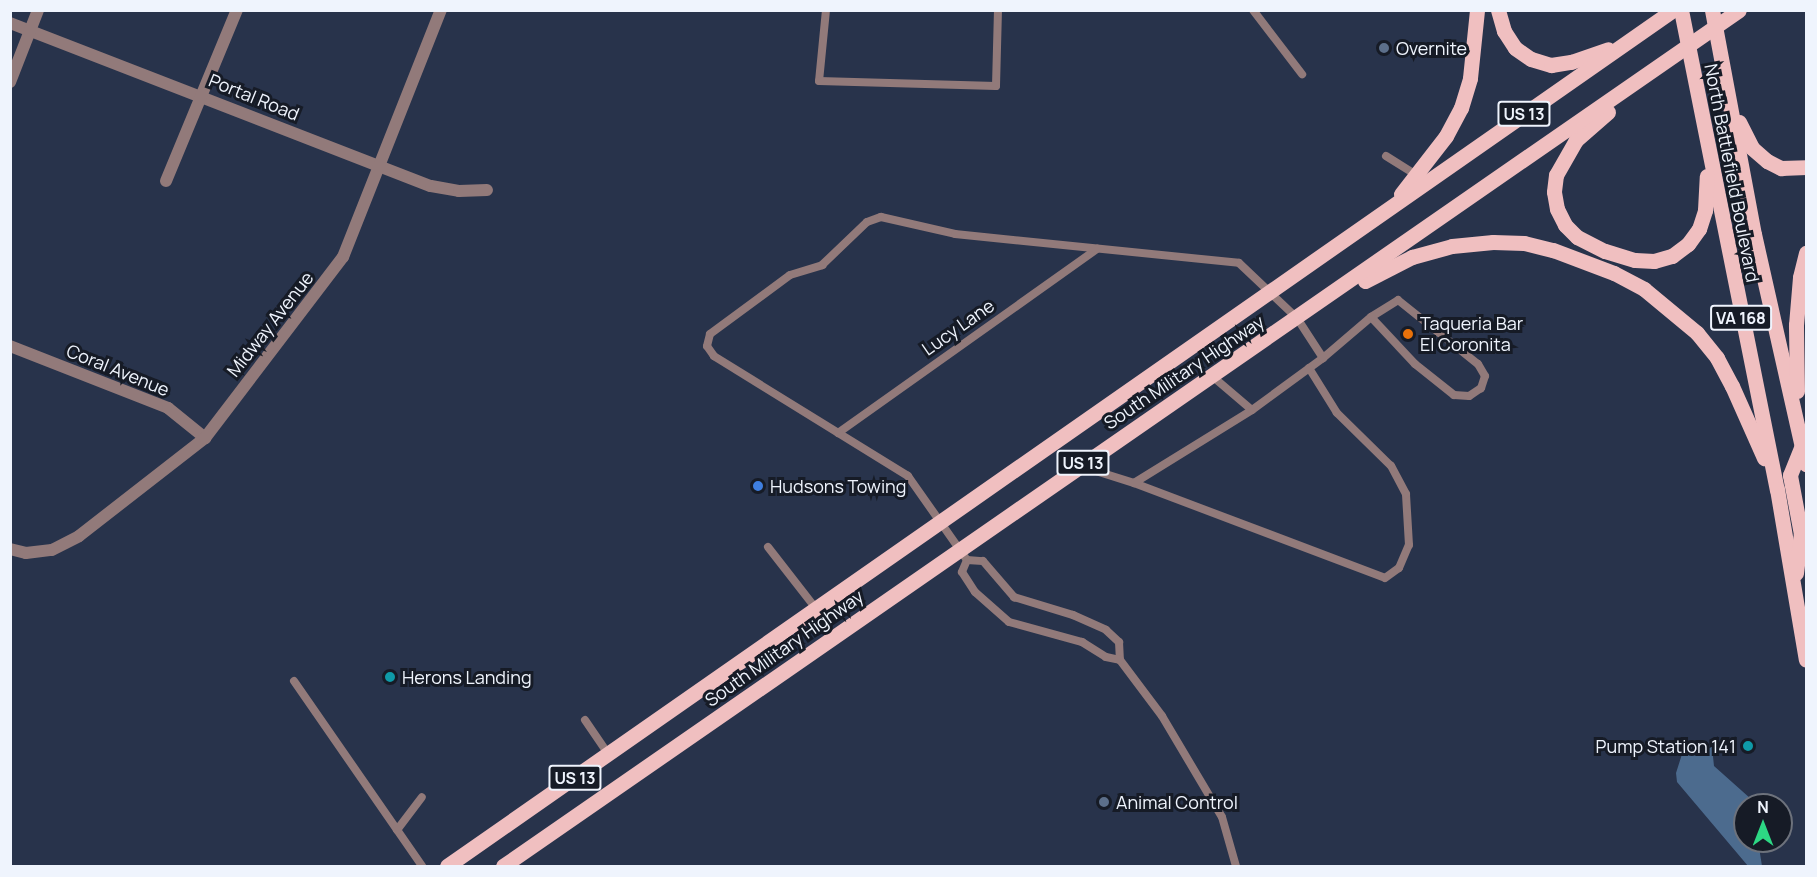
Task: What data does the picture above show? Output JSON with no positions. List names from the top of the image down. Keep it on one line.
{"streets":{"main road":["US 13","North Battlefield Boulevard","VA 168","South Military Highway"],"street":["Portal Road","Midway Avenue","Coral Avenue"],"lane":["Lucy Lane"]},"crossings":[["Portal Road","Midway Avenue"],["North Battlefield Boulevard","VA 168"],["Midway Avenue","Coral Avenue"]],"places":["Overnite","Taqueria Bar El Coronita","Hudsons Towing","Herons Landing","Pump Station 141","Animal Control"],"north":"top"}
